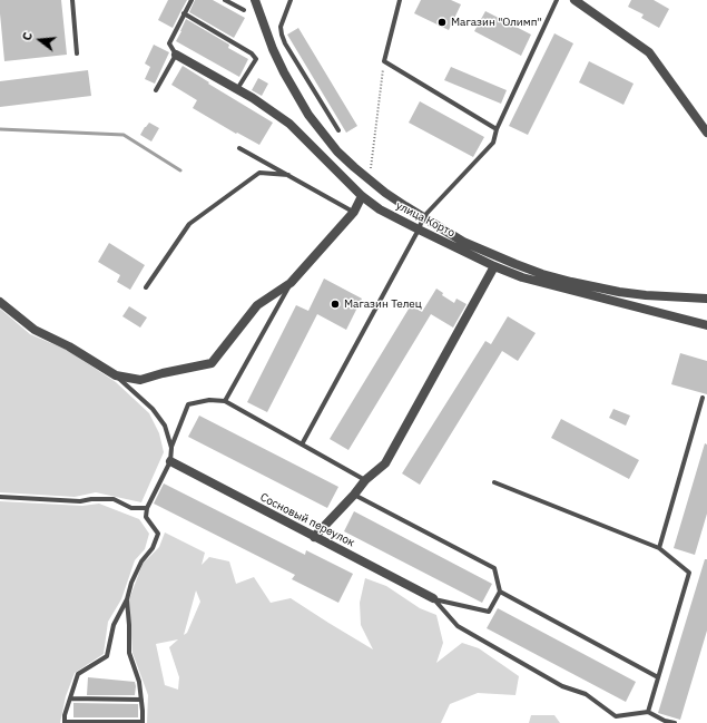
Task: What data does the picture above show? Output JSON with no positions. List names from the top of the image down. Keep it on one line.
{"streets":{"street":["улица Корто","Сосновый переулок"]},"places":["Магазин \"Олимп\"","Магазин Телец"],"north":"left"}
